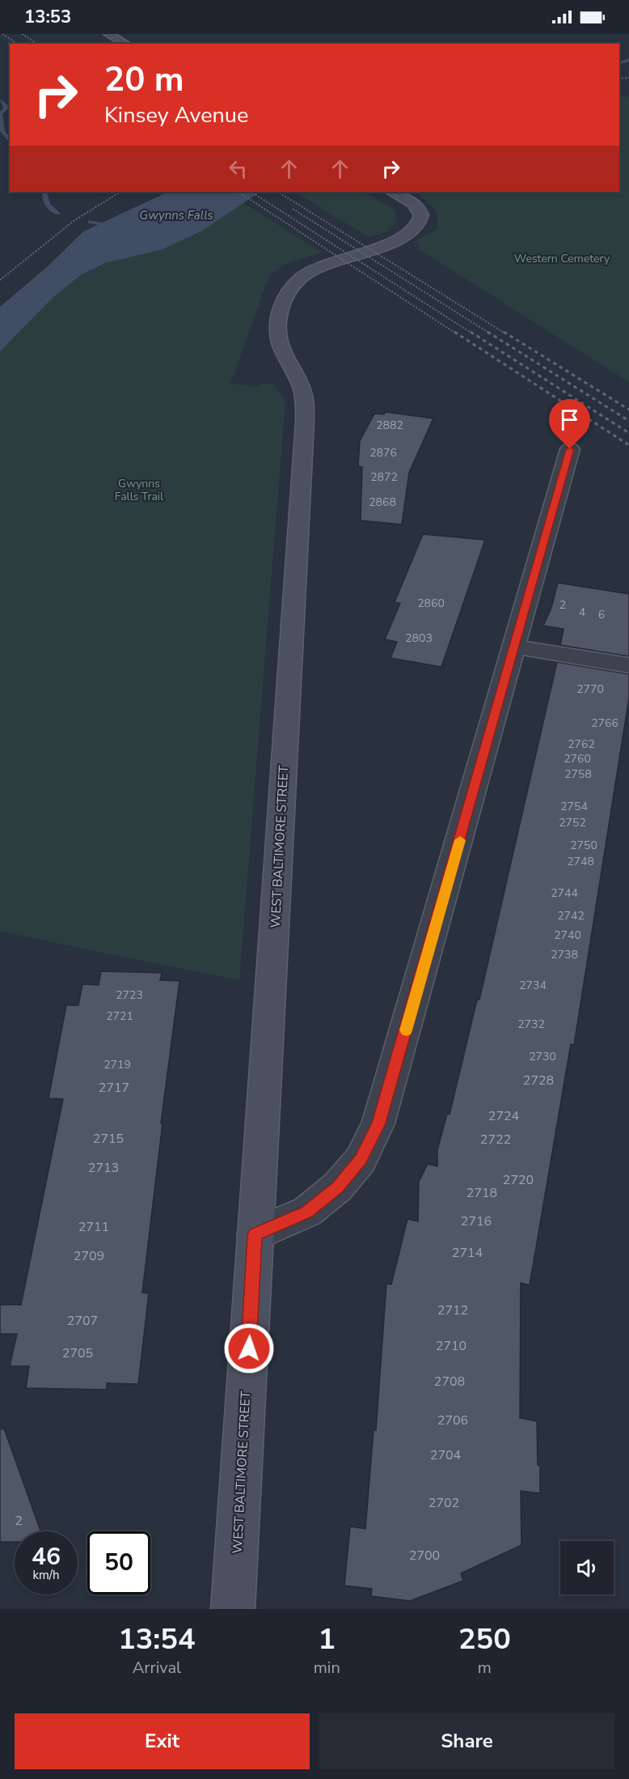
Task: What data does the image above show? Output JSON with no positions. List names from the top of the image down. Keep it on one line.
{"streets":{"main road":["WEST BALTIMORE STREET"]},"water":["Gwynns Falls"],"parks":["Western Cemetery","Gwynns Falls Trail"],"house_numbers":["2882","2876","2872","2868","2860","2","4","6","2803","2770","2766","2762","2760","2758","2754","2752","2750","2748","2744","2742","2740","2738","2734","2723","2721","2732","2730","2719","2728","2717","2724","2715","2722","2713","2720","2718","2716","2711","2714","2709","2712","2707","2710","2705","2708","2706","2704","2702","2","2700"],"page":{"status":"13:53","turn":["20 m","Kinsey Avenue"],"speed":"46 km/h","limit":"50","eta":["13:54","Arrival","1","min","250","m"],"buttons":["Exit","Share"]}}
